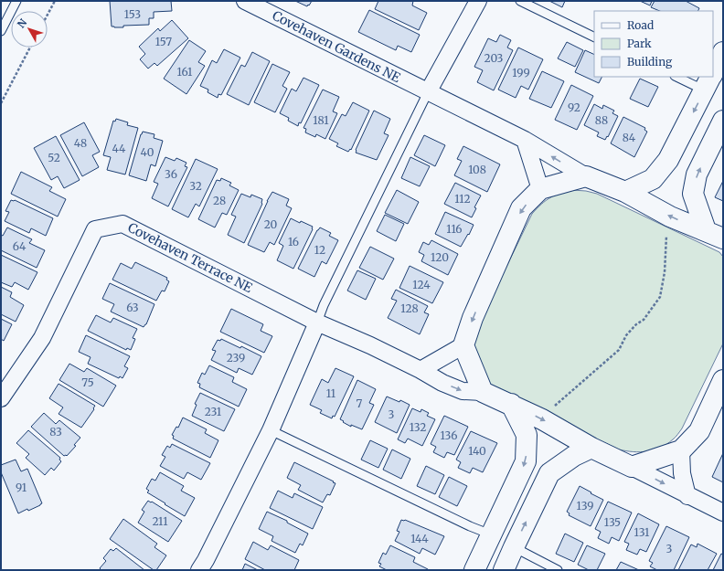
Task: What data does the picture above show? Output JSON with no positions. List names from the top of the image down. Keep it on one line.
{"streets":{"street":["Covehaven Gardens NE","Covehaven Terrace NE"]},"house_numbers":["153","157","203","161","199","92","181","88","84","48","44","40","52","108","36","32","112","28","20","116","16","64","12","120","124","63","128","239","75","11","7","231","3","132","83","136","140","91","139","211","135","131","144","3"],"legend":["Road","Park","Building"],"north":"top left"}
